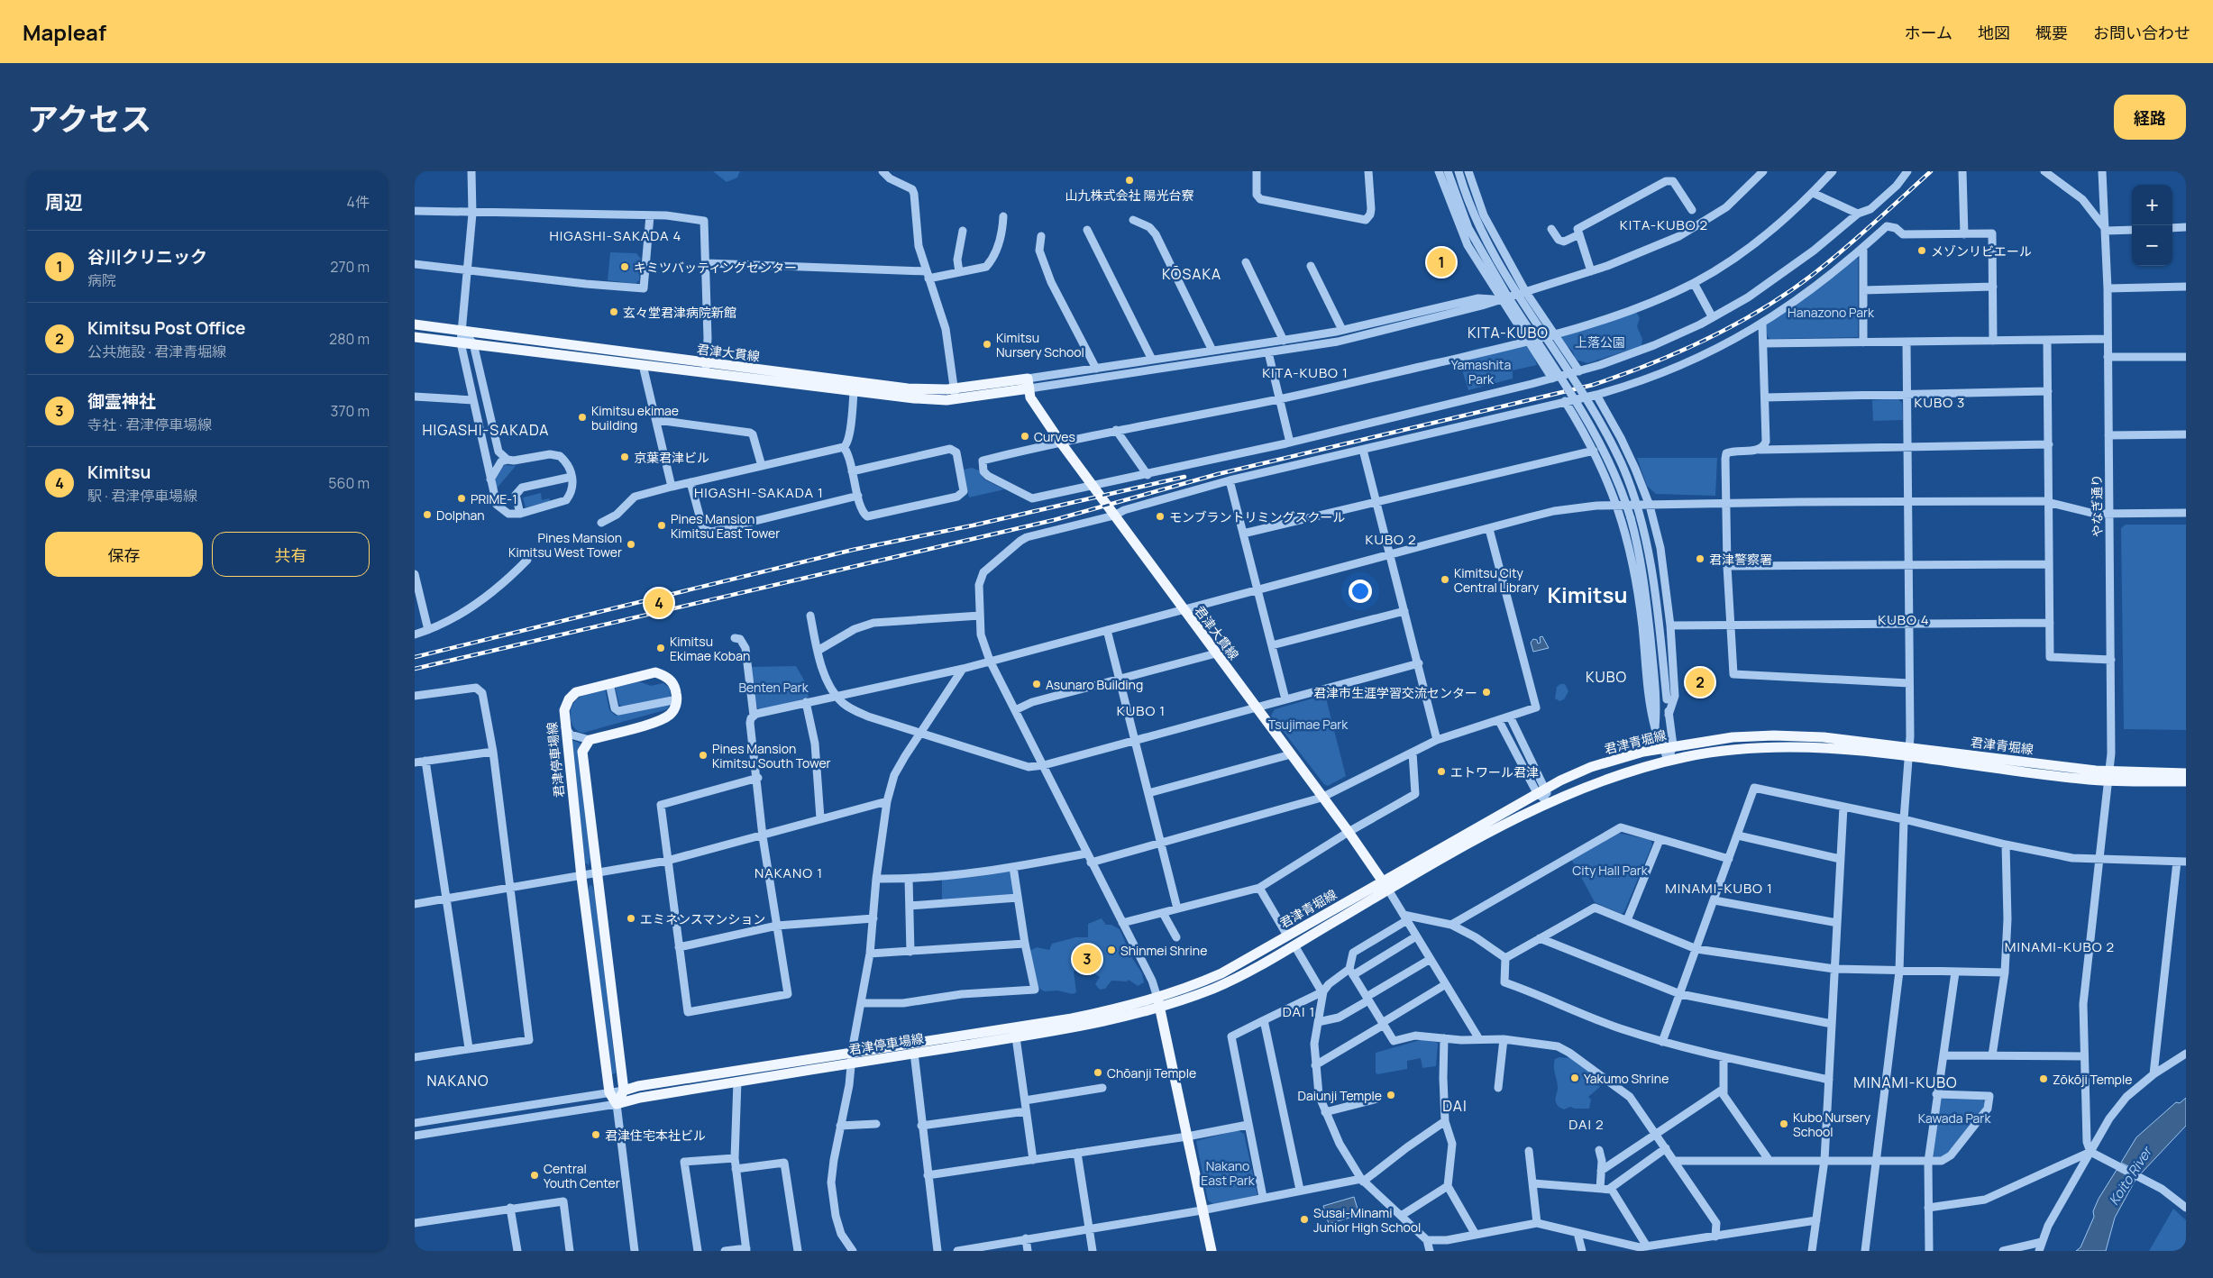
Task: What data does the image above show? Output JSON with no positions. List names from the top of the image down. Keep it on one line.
{"streets":{"main road":["君津大貫線","君津青堀線","君津停車場線"],"street":["やなぎ通り"]},"crossings":[["君津大貫線","君津青堀線"],["やなぎ通り","君津青堀線"],["君津青堀線","君津停車場線"]],"districts":["KITA-KUBO 2","HIGASHI-SAKADA 4","KŌSAKA","KITA-KUBO","KITA-KUBO 1","KUBO 3","HIGASHI-SAKADA","HIGASHI-SAKADA 1","KUBO 2","Kimitsu","KUBO 4","KUBO","KUBO 1","NAKANO 1","MINAMI-KUBO 1","MINAMI-KUBO 2","DAI 1","NAKANO","MINAMI-KUBO","DAI","DAI 2"],"water":["Koito River"],"parks":["Hanazono Park","上落公園","Yamashita Park","Benten Park","Tsujimae Park","City Hall Park","Kawada Park","Nakano East Park"],"places":["山九株式会社 陽光台寮","メゾンリビエール","キミツバッティングセンター","玄々堂君津病院新館","Kimitsu Nursery School","Kimitsu ekimae building","Curves","京葉君津ビル","PRIME-1","Dolphan","モンブラントリミングスクール","Pines Mansion Kimitsu East Tower","Pines Mansion Kimitsu West Tower","君津警察署","Kimitsu City Central Library","Kimitsu Ekimae Koban","Asunaro Building","君津市生涯学習交流センター","Pines Mansion Kimitsu South Tower","エトワール君津","エミネンスマンション","Shinmei Shrine","Chōanji Temple","Yakumo Shrine","Zōkōji Temple","Daiunji Temple","Kubo Nursery School","君津住宅本社ビル","Central Youth Center","Susai-Minami Junior High School"],"page":{"header":"Mapleaf","nav":["ホーム","地図","概要","お問い合わせ"],"title":"アクセス","buttons":["経路",["保存","共有"]],"heading":["周辺","4件"],"map_buttons":["+","−"],"list":[{"mark":"1","name":"谷川クリニック","note":"病院","value":"270 m"},{"mark":"2","name":"Kimitsu Post Office","note":"公共施設 · 君津青堀線","value":"280 m"},{"mark":"3","name":"御霊神社","note":"寺社 · 君津停車場線","value":"370 m"},{"mark":"4","name":"Kimitsu","note":"駅 · 君津停車場線","value":"560 m"}],"pins":["1","4","2","3"]}}
